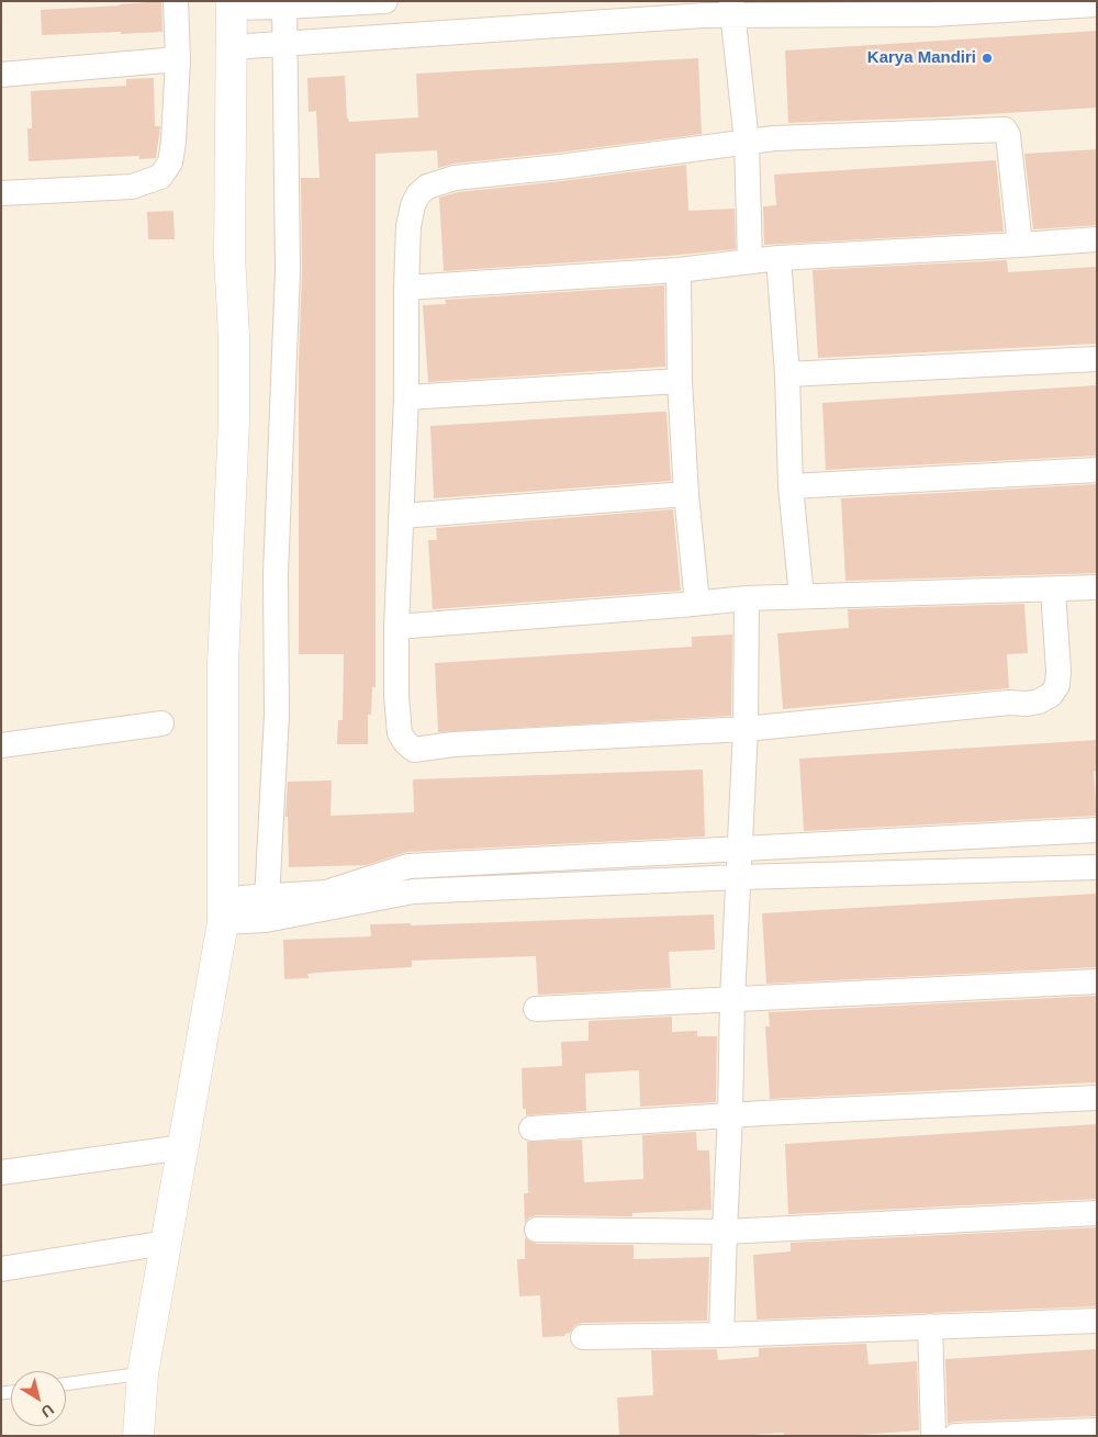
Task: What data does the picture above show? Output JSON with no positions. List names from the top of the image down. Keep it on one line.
{"places":["Karya Mandiri"],"north":"bottom right"}
